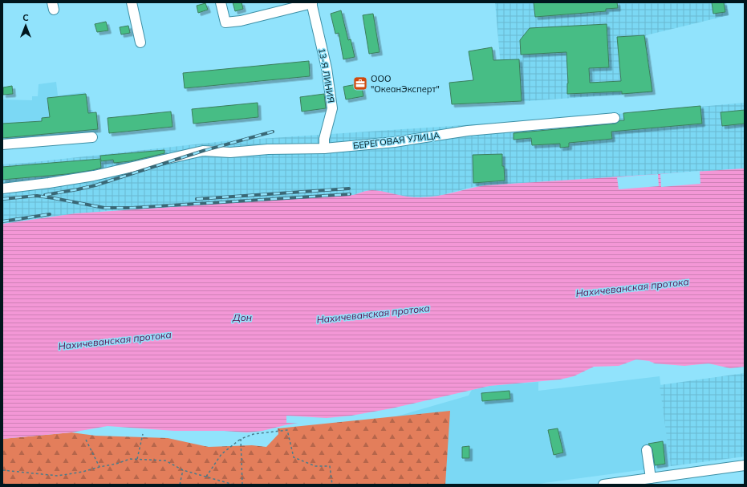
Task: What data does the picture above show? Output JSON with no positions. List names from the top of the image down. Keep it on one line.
{"streets":{"street":["13-Я ЛИНИЯ","БЕРЕГОВАЯ УЛИЦА"]},"crossings":[["13-Я ЛИНИЯ","БЕРЕГОВАЯ УЛИЦА"]],"water":["Нахичеванская протока","Дон"],"places":{"office":["ООО \"ОкеанЭксперт\""]},"north":"top"}
